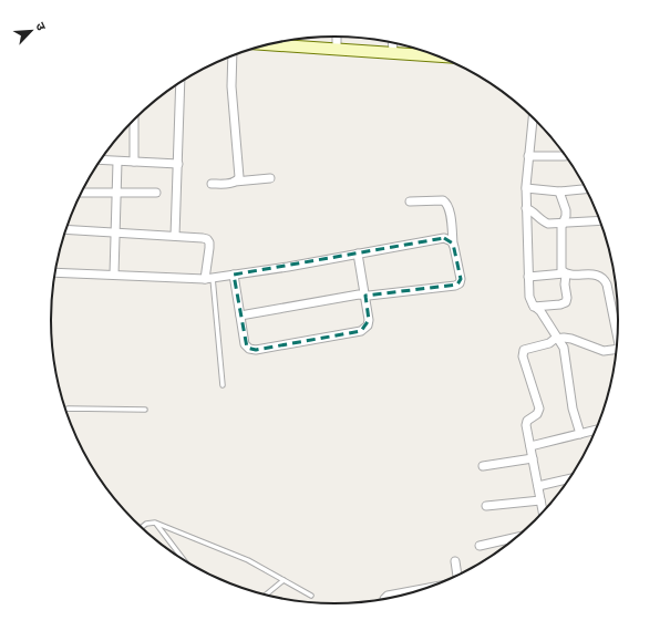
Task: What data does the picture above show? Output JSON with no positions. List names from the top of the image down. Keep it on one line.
{"north":"top right"}
